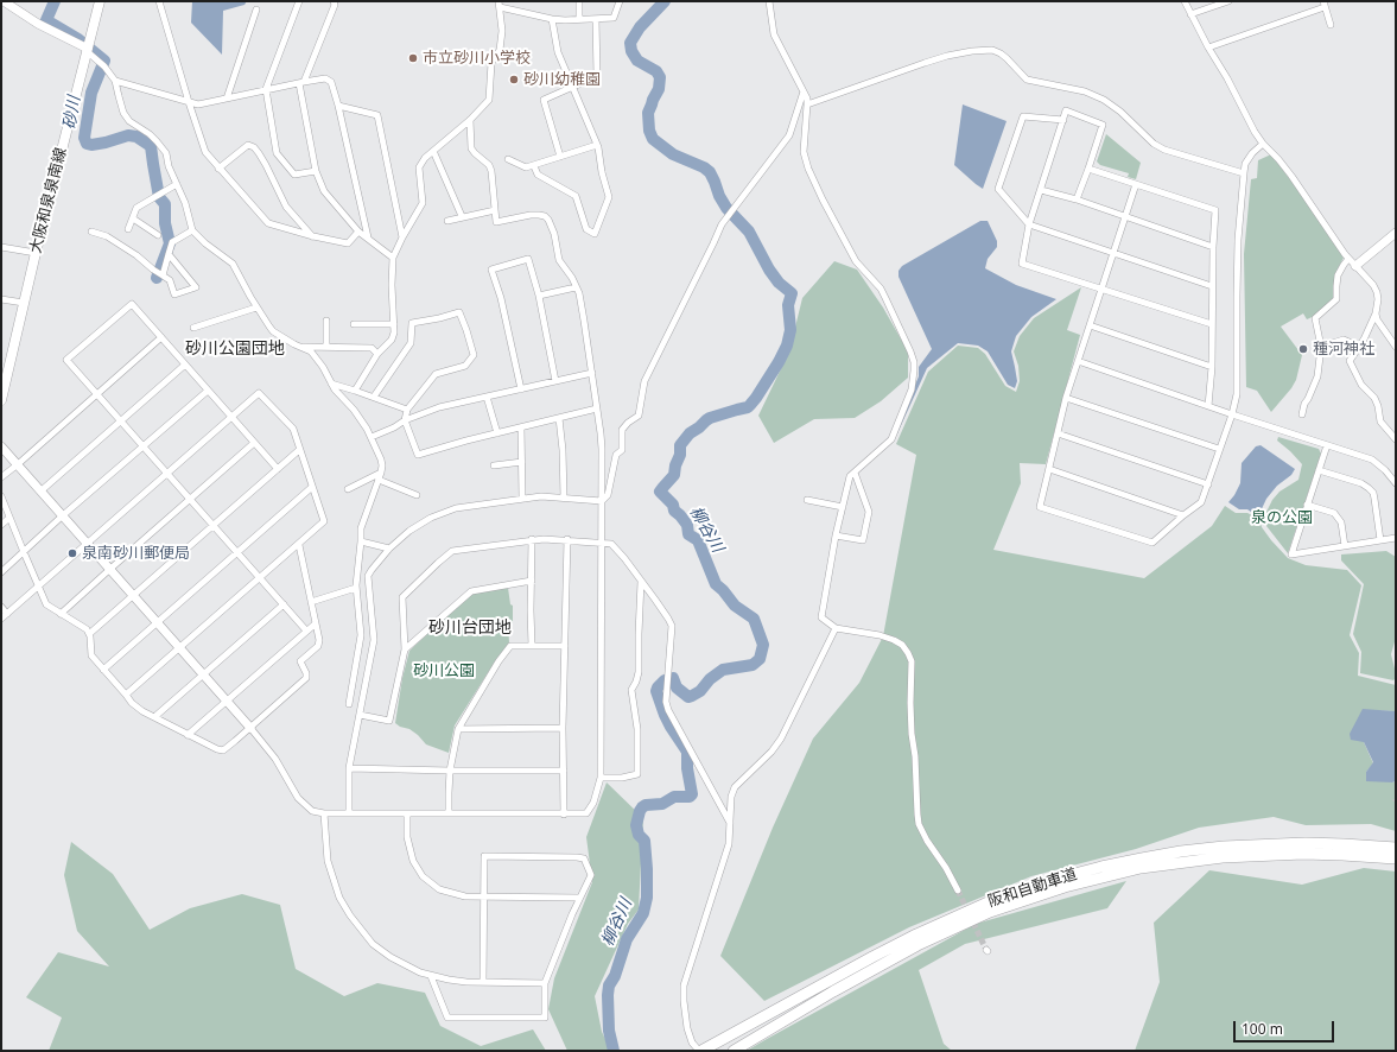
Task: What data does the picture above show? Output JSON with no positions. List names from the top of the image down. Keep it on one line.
{"streets":{"highway":["阪和自動車道"],"main road":["大阪和泉泉南線"]},"districts":["砂川公園団地","砂川台団地"],"water":["砂川","柳谷川"],"parks":["泉の公園","砂川公園"],"places":["市立砂川小学校","砂川幼稚園","種河神社","泉南砂川郵便局"],"scale_bar":"100 m"}
